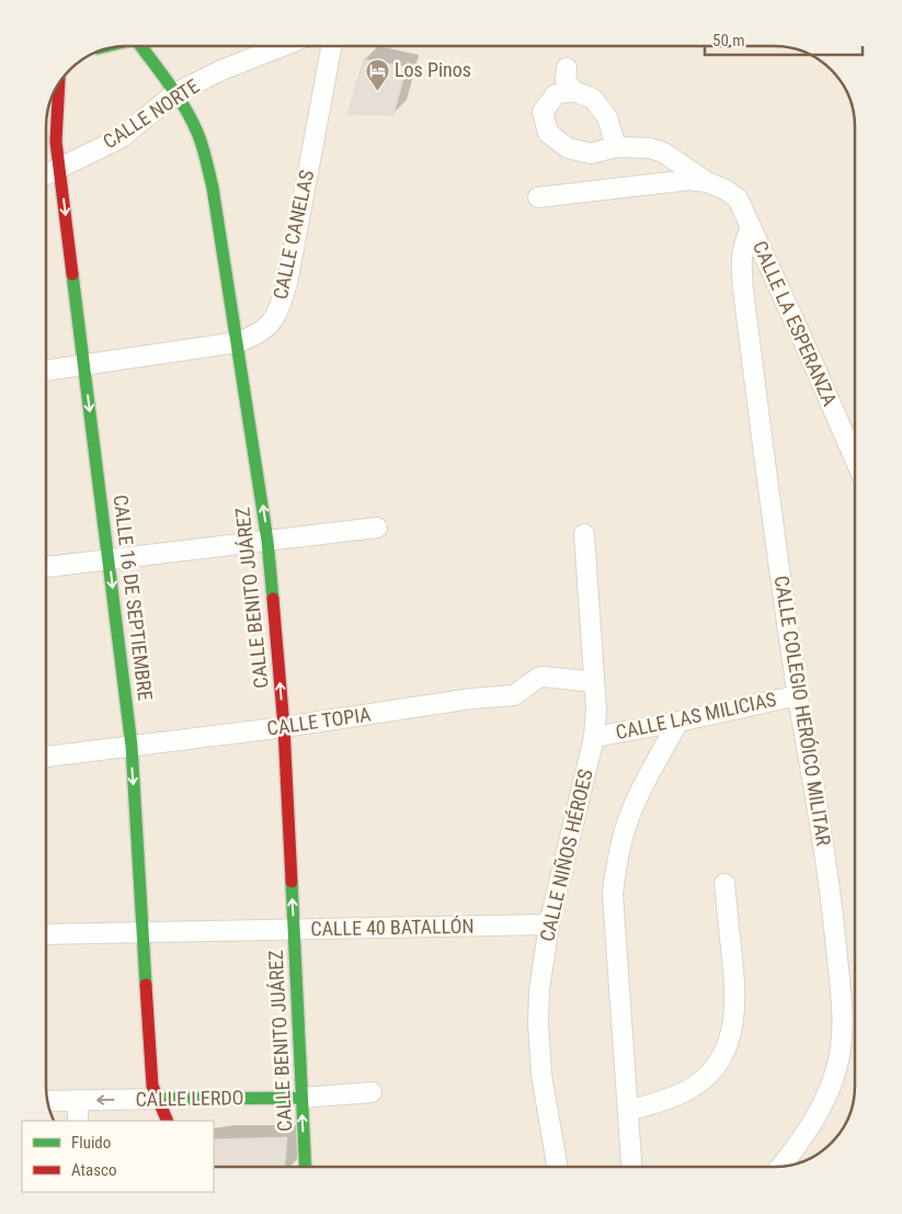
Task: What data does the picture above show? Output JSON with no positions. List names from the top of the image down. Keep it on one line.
{"streets":{"street":["CALLE NORTE","CALLE CANELAS","CALLE LA ESPERANZA","CALLE 16 DE SEPTIEMBRE","CALLE BENITO JUÁREZ","CALLE COLEGIO HERÓICO MILITAR","CALLE LAS MILICIAS","CALLE TOPIA","CALLE NIÑOS HÉROES","CALLE 40 BATALLÓN","CALLE LERDO"]},"crossings":[["CALLE NORTE","CALLE 16 DE SEPTIEMBRE"],["CALLE NORTE","CALLE BENITO JUÁREZ"],["CALLE CANELAS","CALLE 16 DE SEPTIEMBRE"],["CALLE CANELAS","CALLE BENITO JUÁREZ"],["CALLE LA ESPERANZA","CALLE COLEGIO HERÓICO MILITAR"],["CALLE 16 DE SEPTIEMBRE","CALLE TOPIA"],["CALLE 16 DE SEPTIEMBRE","CALLE 40 BATALLÓN"],["CALLE 16 DE SEPTIEMBRE","CALLE LERDO"],["CALLE BENITO JUÁREZ","CALLE TOPIA"],["CALLE BENITO JUÁREZ","CALLE 40 BATALLÓN"],["CALLE BENITO JUÁREZ","CALLE LERDO"],["CALLE COLEGIO HERÓICO MILITAR","CALLE LAS MILICIAS"],["CALLE LAS MILICIAS","CALLE NIÑOS HÉROES"],["CALLE TOPIA","CALLE NIÑOS HÉROES"],["CALLE NIÑOS HÉROES","CALLE 40 BATALLÓN"]],"one_way":["CALLE 16 DE SEPTIEMBRE","CALLE BENITO JUÁREZ"],"places":{"hotel":["Los Pinos"]},"legend":["Fluido","Atasco"],"scale_bar":"50 m"}
